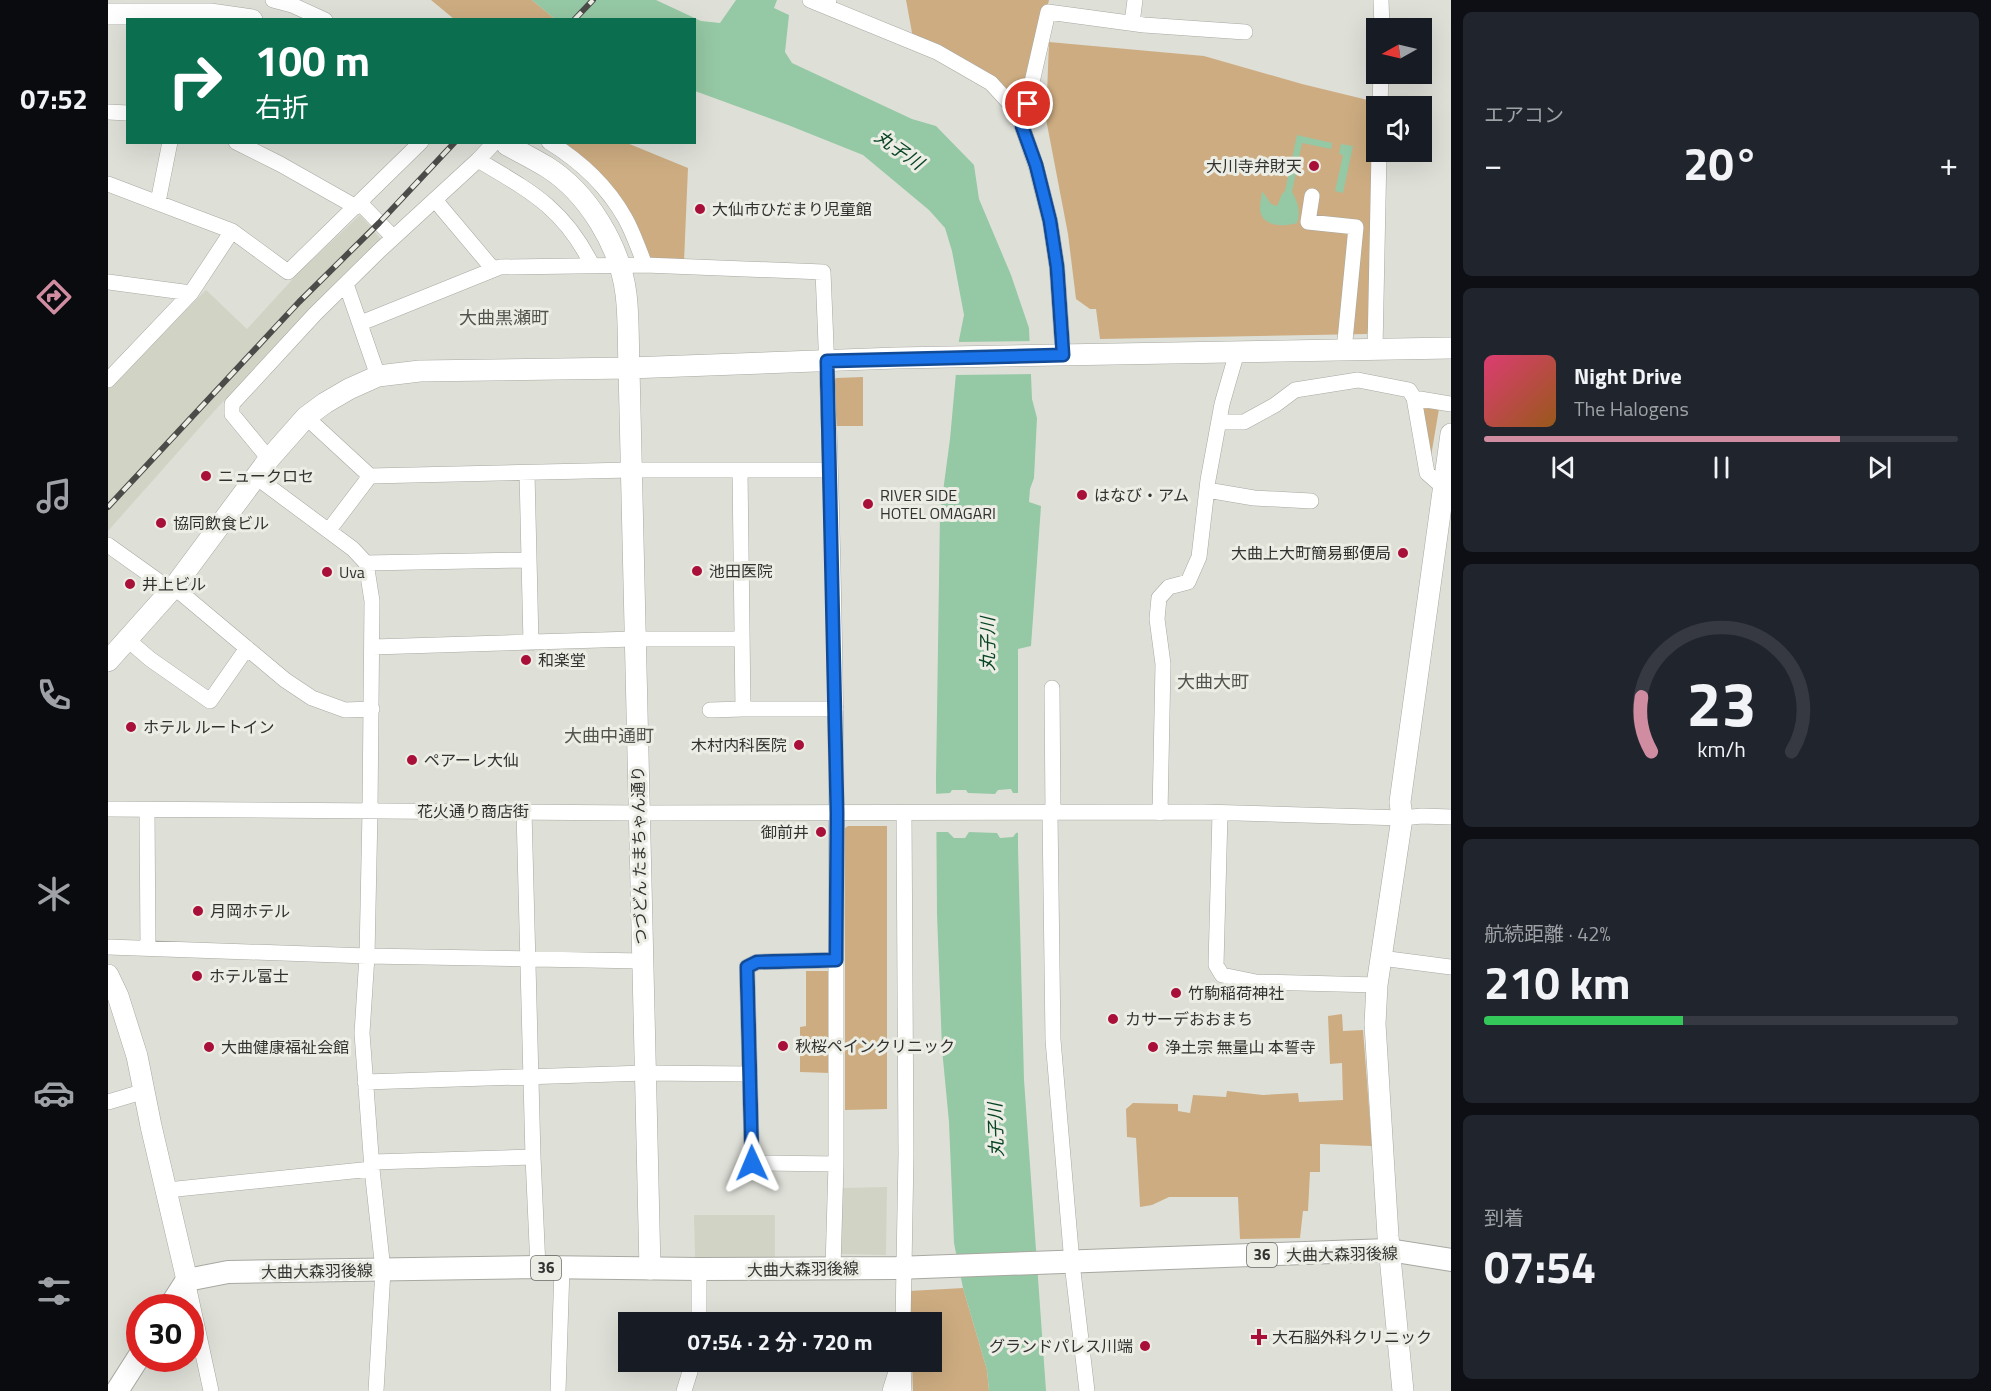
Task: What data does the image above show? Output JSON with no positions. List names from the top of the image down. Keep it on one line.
{"streets":{"main road":["大曲大森羽後線","36"],"street":["花火通り商店街","つづどん たまちゃん通り"]},"crossings":[["花火通り商店街","つづどん たまちゃん通り"],["つづどん たまちゃん通り","大曲大森羽後線"]],"districts":["大曲黒瀬町","大曲大町","大曲中通町"],"water":["丸子川"],"places":{"other":["大川寺弁財天","大仙市ひだまり児童館","ニュークロセ","はなび・アム","RIVER SIDE HOTEL OMAGARI","協同飲食ビル","大曲上大町簡易郵便局","池田医院","Uva","井上ビル","和楽堂","ホテル ルートイン","木村内科医院","ペアーレ大仙","御前井","月岡ホテル","ホテル富士","竹駒稲荷神社","カサーデおおまち","秋桜ペインクリニック","大曲健康福祉会館","浄土宗 無量山 本誓寺","グランドパレス川端"],"health":["大石脳外科クリニック"]},"north":"left","page":{"tabs":"07:52","tile":["エアコン",["航続距離 · 42%","210 km"],["到着","07:54"]],"turn":["100 m","右折"],"heat":["−","20°","+"],"song":["Night Drive","The Halogens"],"limit":"30","trip":"07:54 · 2 分 · 720 m","gauge":["23","km/h"]}}
